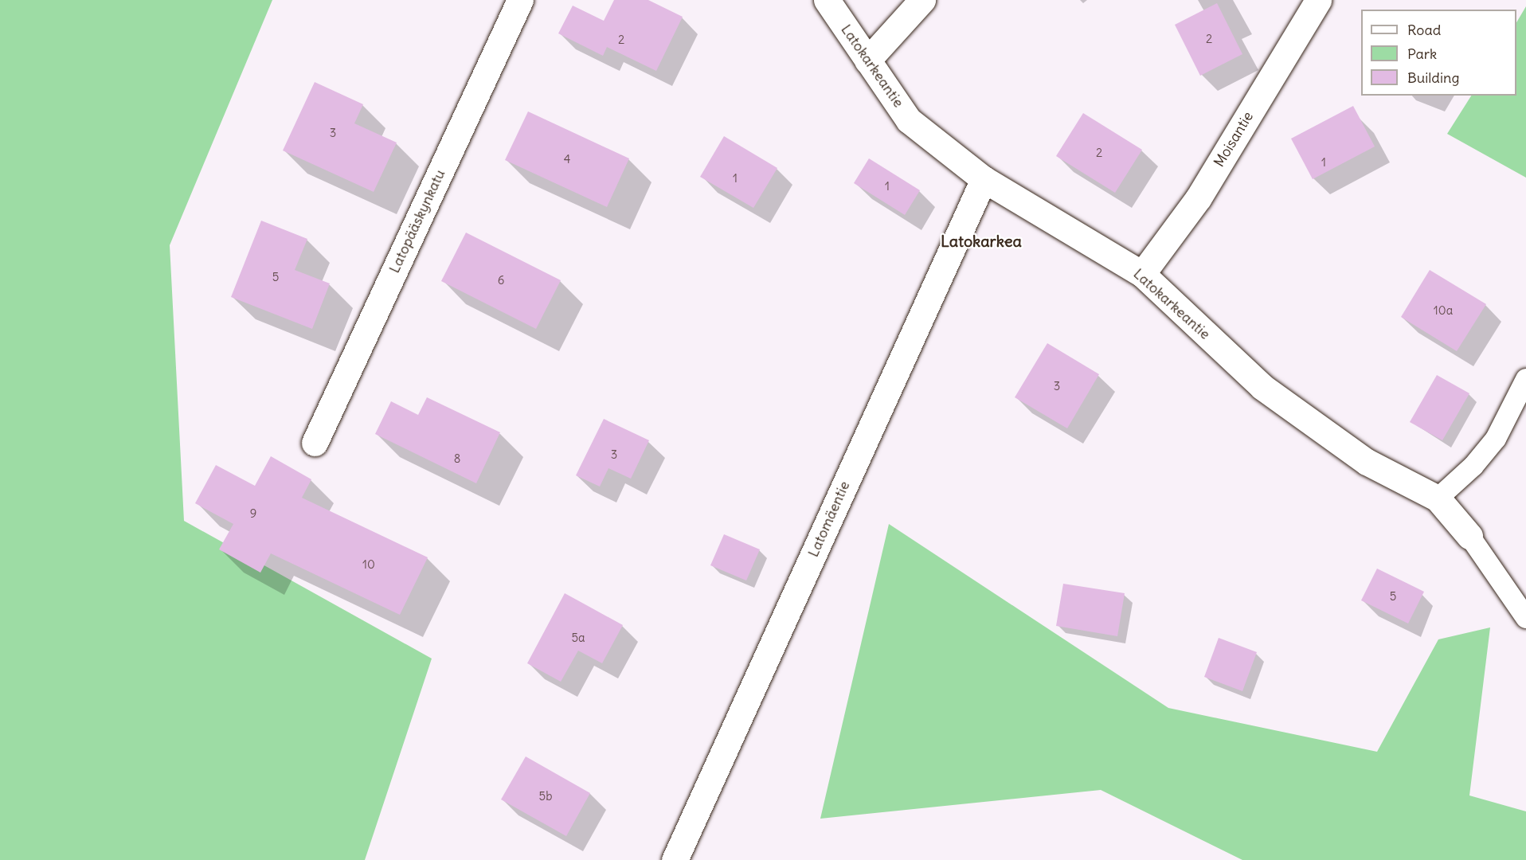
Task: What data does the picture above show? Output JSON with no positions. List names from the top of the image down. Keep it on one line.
{"streets":{"street":["Latokarkeantie","Moisantie","Latopääskynkatu","Latomäentie"]},"crossings":[["Latokarkeantie","Moisantie"],["Latokarkeantie","Latomäentie"]],"districts":["Latokarkea"],"house_numbers":["2","2","3","2","4","1","1","1","5","6","10a","3","3","8","9","10","5","5a","5b"],"legend":["Road","Park","Building"]}
